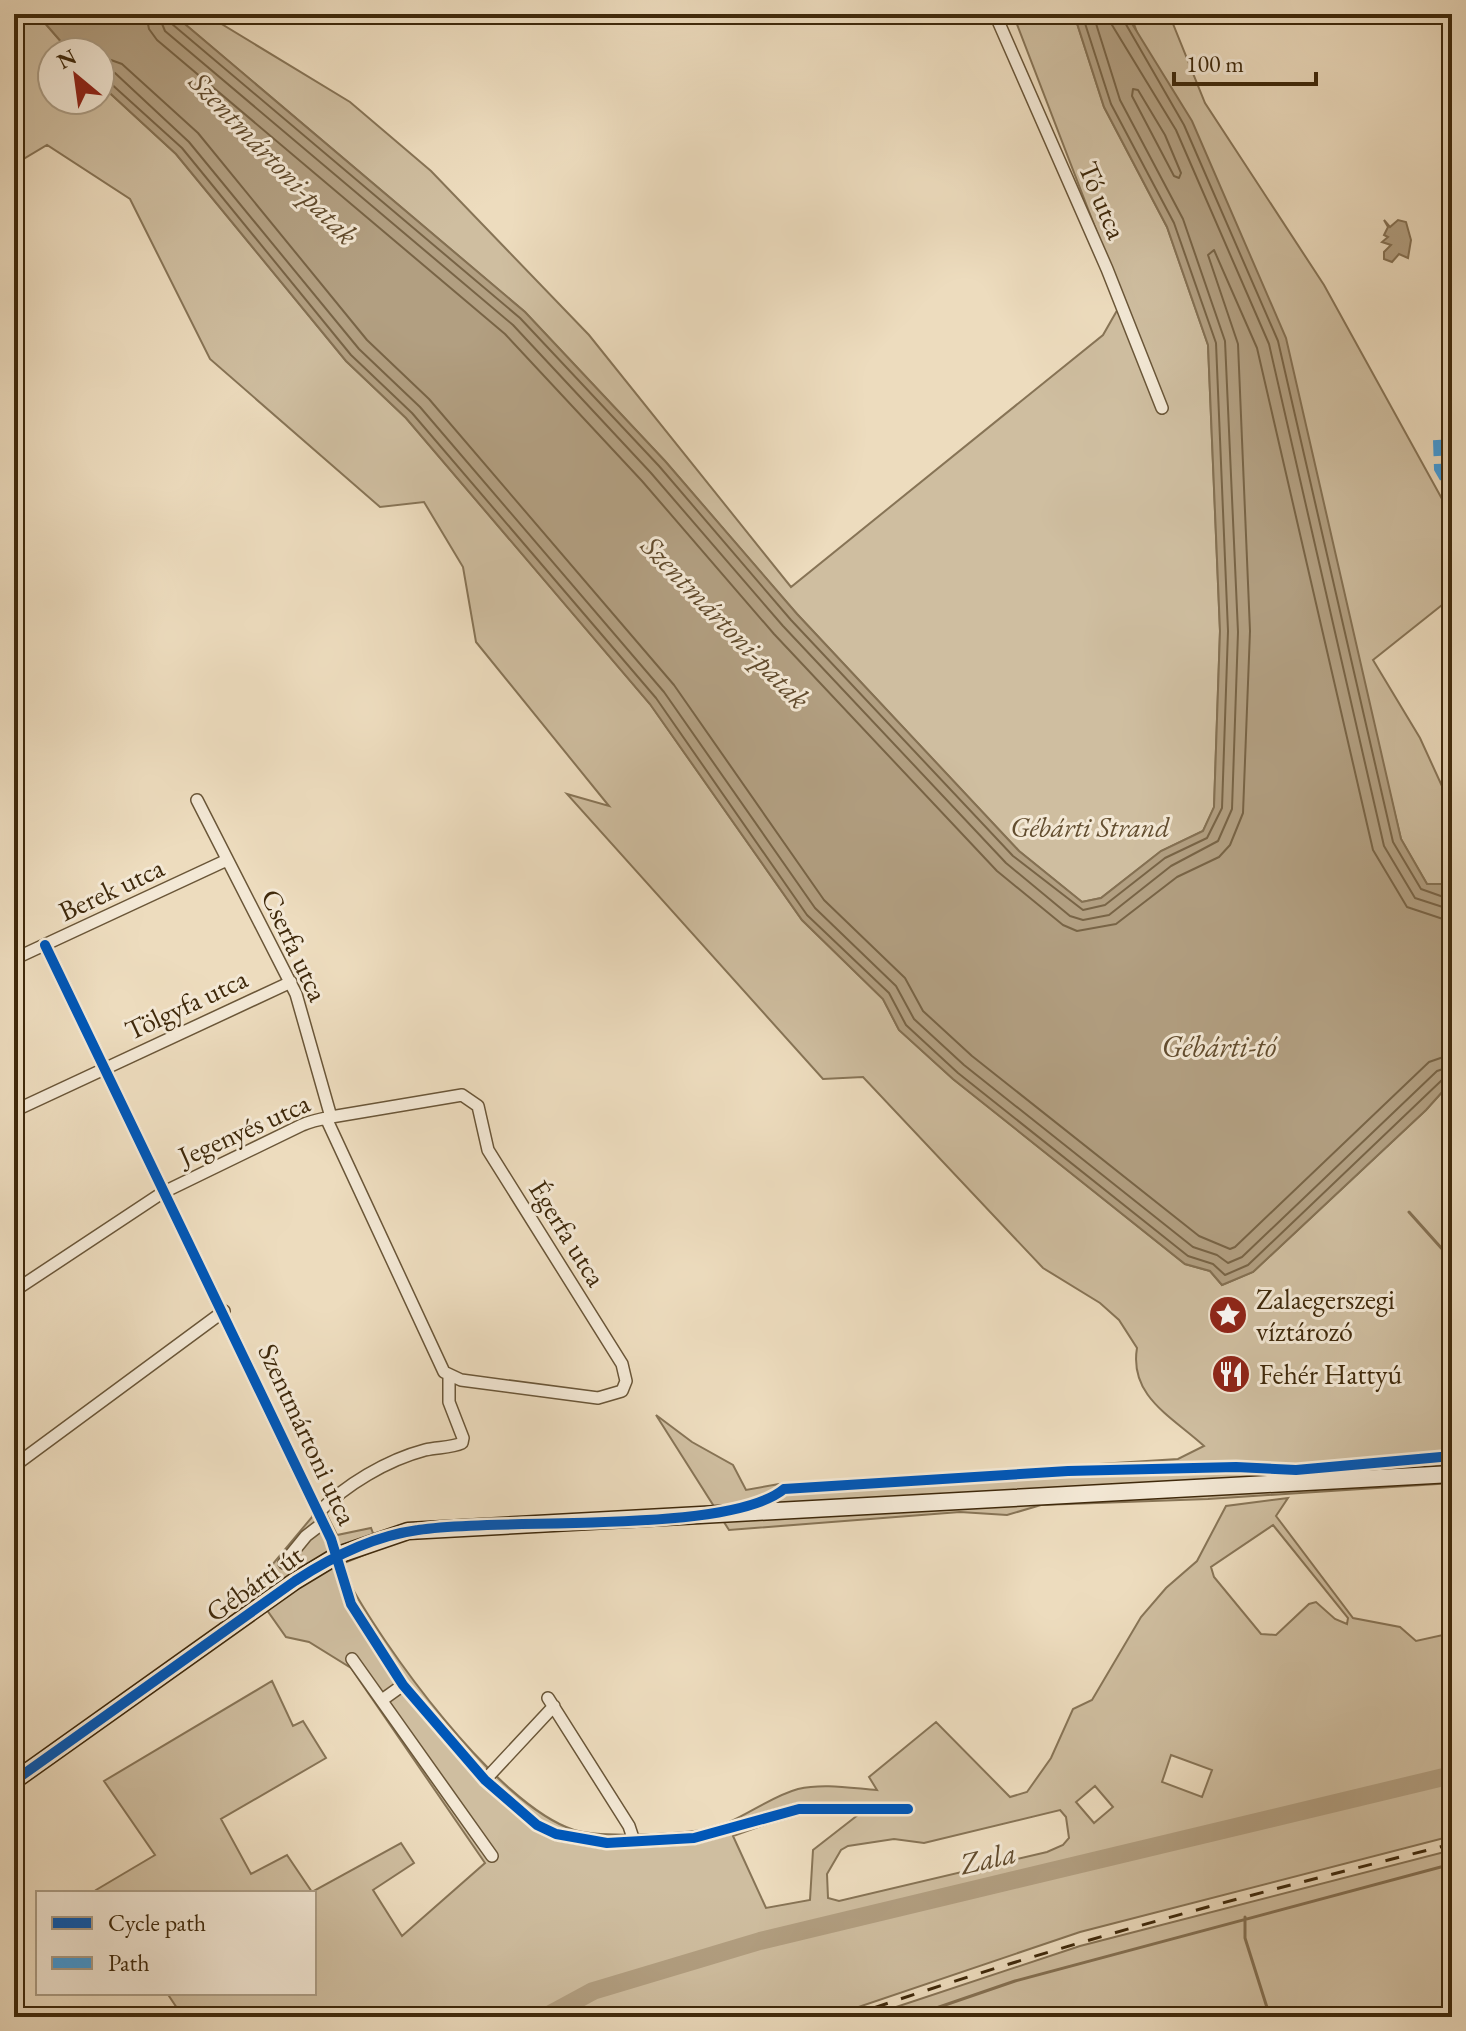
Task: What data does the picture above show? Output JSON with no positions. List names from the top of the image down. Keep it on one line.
{"streets":{"main road":["Gébárti út"],"street":["Tó utca","Berek utca","Cserfa utca","Tölgyfa utca","Jegenyés utca","Égerfa utca","Szentmártoni utca"]},"crossings":[["Berek utca","Cserfa utca"],["Berek utca","Szentmártoni utca"],["Cserfa utca","Tölgyfa utca"],["Cserfa utca","Jegenyés utca"],["Cserfa utca","Égerfa utca"],["Cserfa utca","Szentmártoni utca"],["Cserfa utca","Gébárti út"],["Tölgyfa utca","Szentmártoni utca"],["Jegenyés utca","Égerfa utca"],["Jegenyés utca","Szentmártoni utca"],["Szentmártoni utca","Gébárti út"]],"water":["Szentmártoni-patak","Gébárti-tó","Zala"],"parks":["Gébárti Strand"],"places":{"place":["Zalaegerszegi víztározó"],"restaurant":["Fehér Hattyú"]},"legend":["Cycle path","Path"],"scale_bar":"100 m","north":"top left"}
